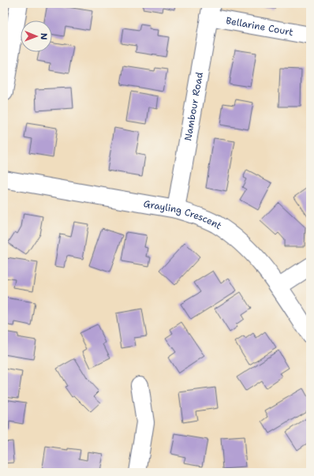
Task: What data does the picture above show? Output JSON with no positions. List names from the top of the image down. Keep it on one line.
{"streets":{"street":["Bellarine Court","Nambour Road","Grayling Crescent"]},"crossings":[["Bellarine Court","Nambour Road"],["Nambour Road","Grayling Crescent"]],"north":"right"}
